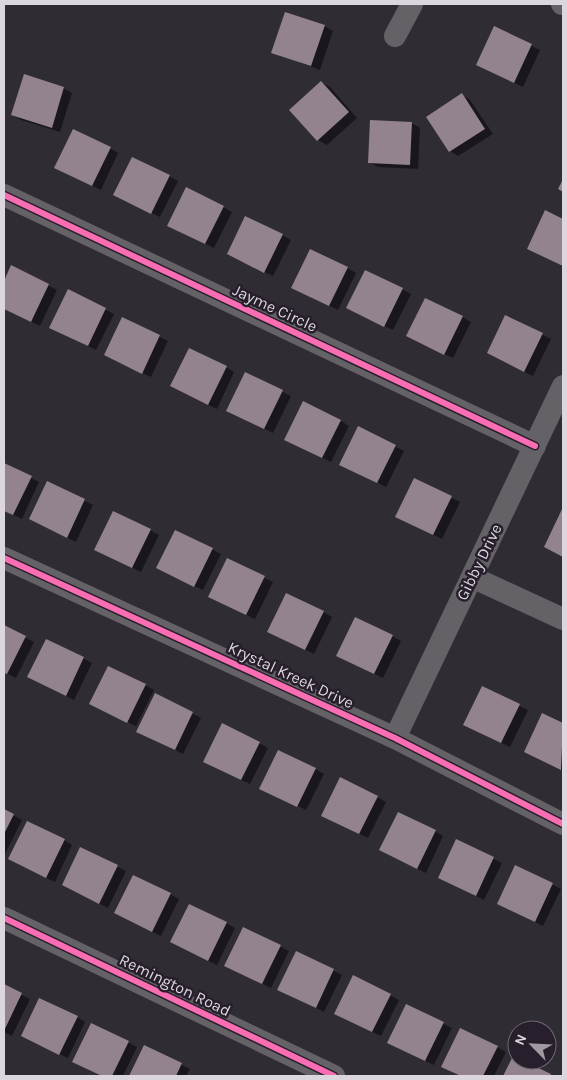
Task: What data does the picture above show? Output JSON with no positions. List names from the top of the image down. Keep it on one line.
{"streets":{"street":["Jayme Circle","Gibby Drive","Krystal Kreek Drive","Remington Road"]},"crossings":[["Jayme Circle","Gibby Drive"],["Gibby Drive","Krystal Kreek Drive"]],"north":"top left"}
